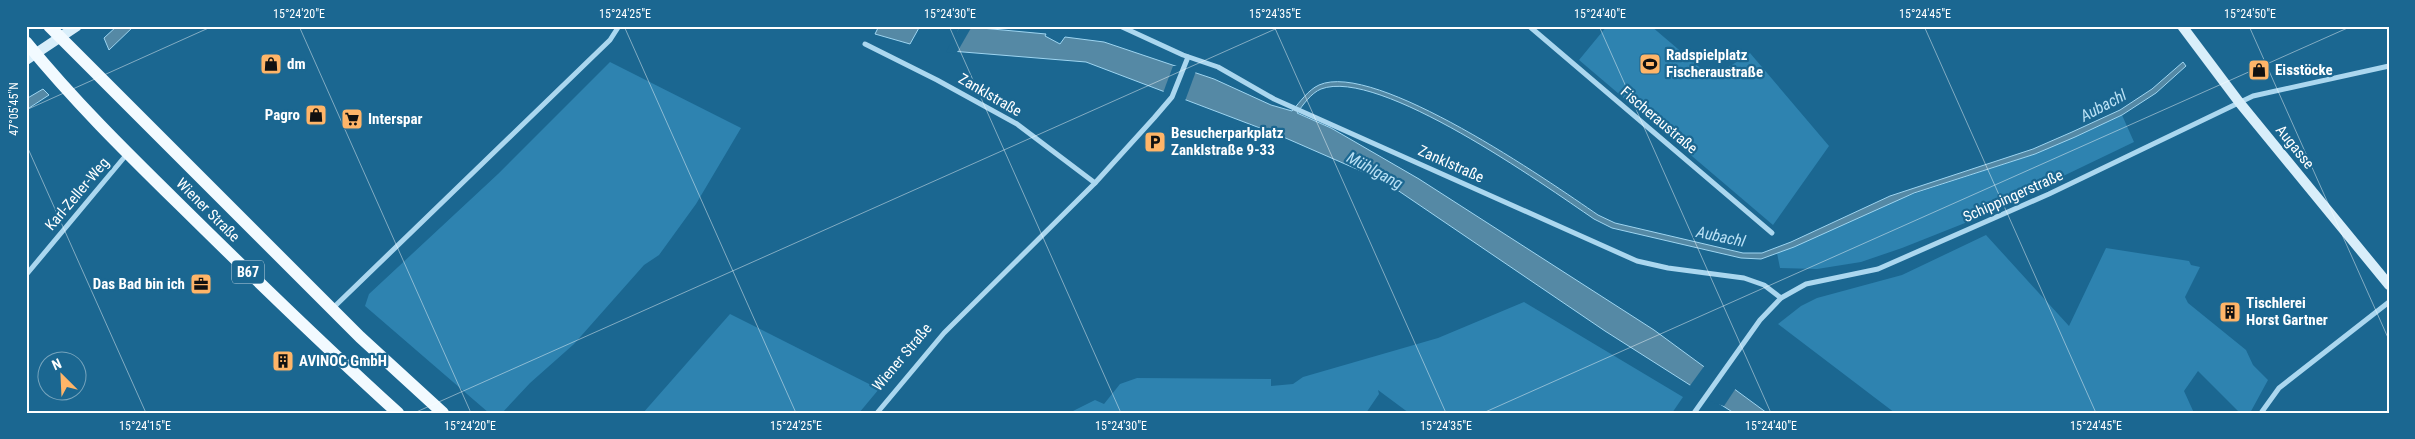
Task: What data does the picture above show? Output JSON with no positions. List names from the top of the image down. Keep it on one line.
{"streets":{"main road":["Wiener Straße","B67"],"street":["Zanklstraße","Fischeraustraße","Augasse","Karl-Zeller-Weg","Schippingerstraße"]},"crossings":[["Zanklstraße","Schippingerstraße"],["Zanklstraße","Wiener Straße"],["Augasse","Schippingerstraße"],["Karl-Zeller-Weg","Wiener Straße"]],"water":["Aubachl","Mühlgang"],"places":{"shop":["dm","Eisstöcke","Pagro"],"sports":["Radspielplatz Fischeraustraße"],"supermarket":["Interspar"],"parking":["Besucherparkplatz Zanklstraße 9-33"],"office":["Das Bad bin ich"],"building":["Tischlerei Horst Gartner","AVINOC GmbH"]},"north":"top left","coordinates":["15°24'20\"E","15°24'25\"E","15°24'30\"E","15°24'35\"E","15°24'40\"E","15°24'45\"E","15°24'50\"E","47°05'45\"N","15°24'15\"E"]}
